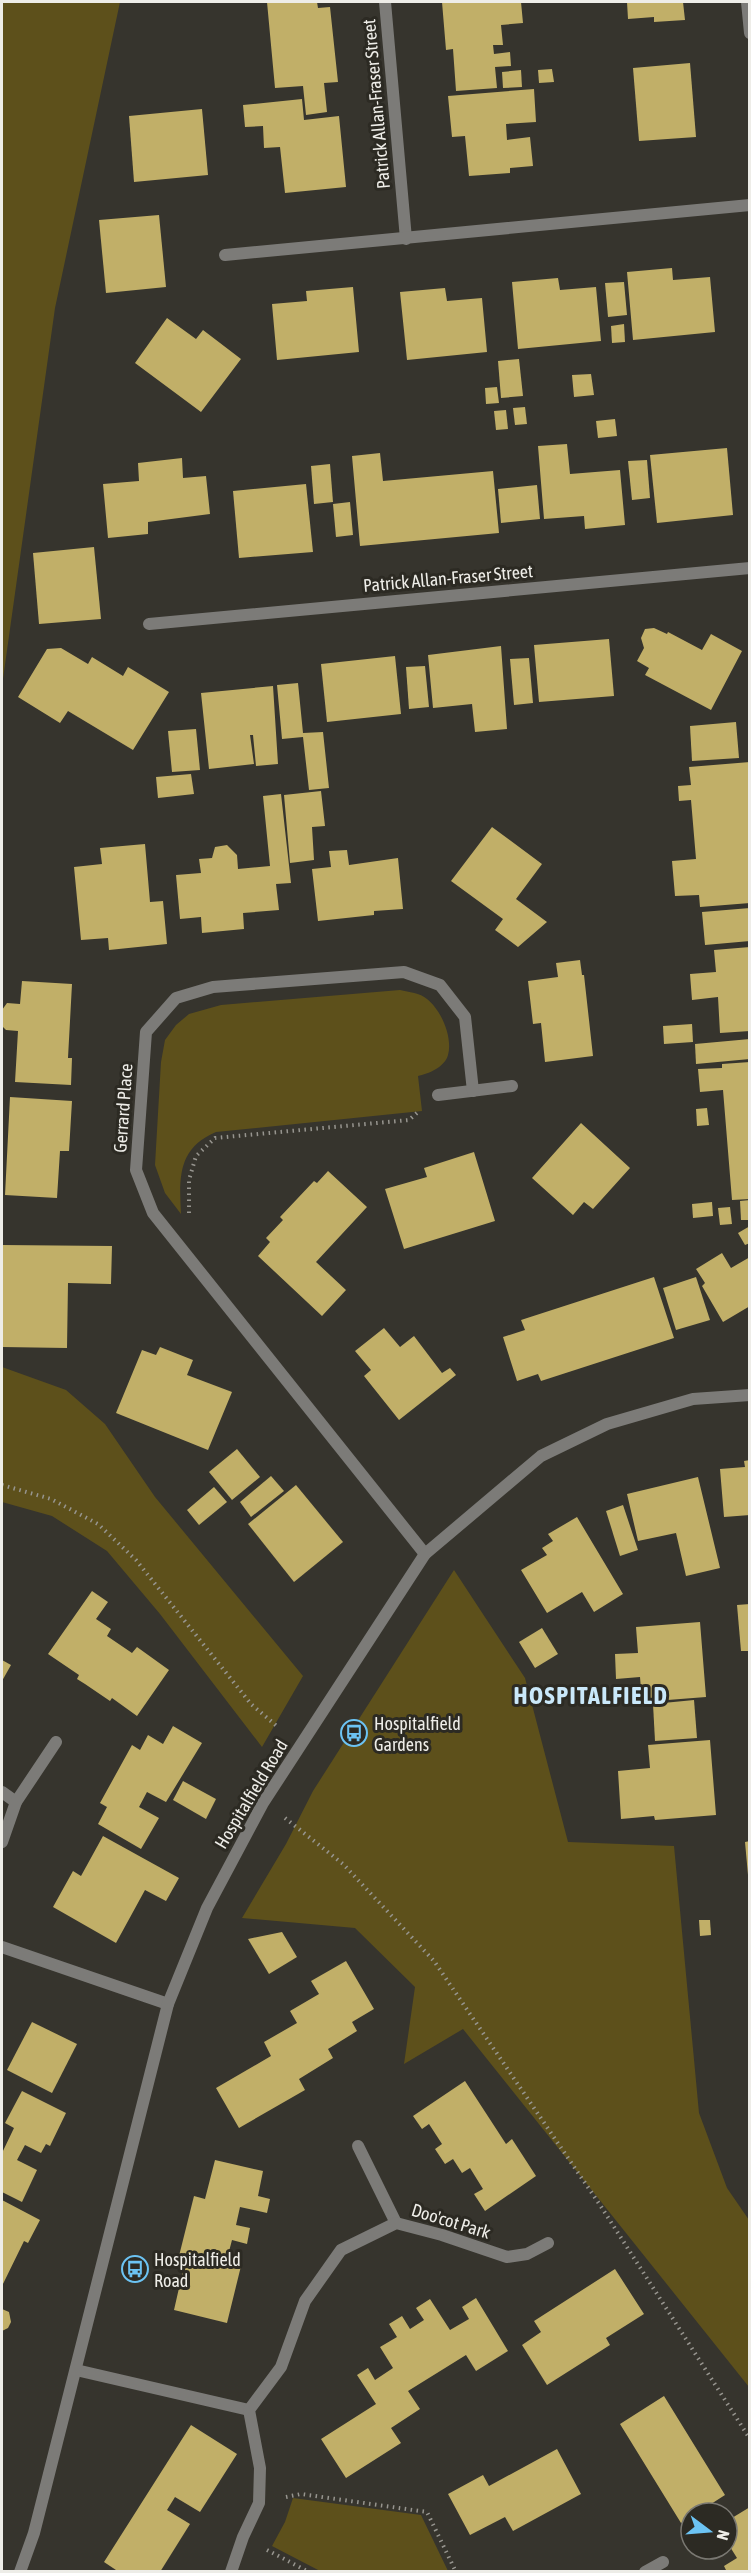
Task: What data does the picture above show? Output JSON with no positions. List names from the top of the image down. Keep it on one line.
{"streets":{"street":["Patrick Allan-Fraser Street","Gerrard Place","Hospitalfield Road","Doo'cot Park"]},"crossings":[["Gerrard Place","Hospitalfield Road"]],"districts":["HOSPITALFIELD"],"places":{"bus stop":["Hospitalfield Gardens","Hospitalfield Road"]},"north":"right"}
